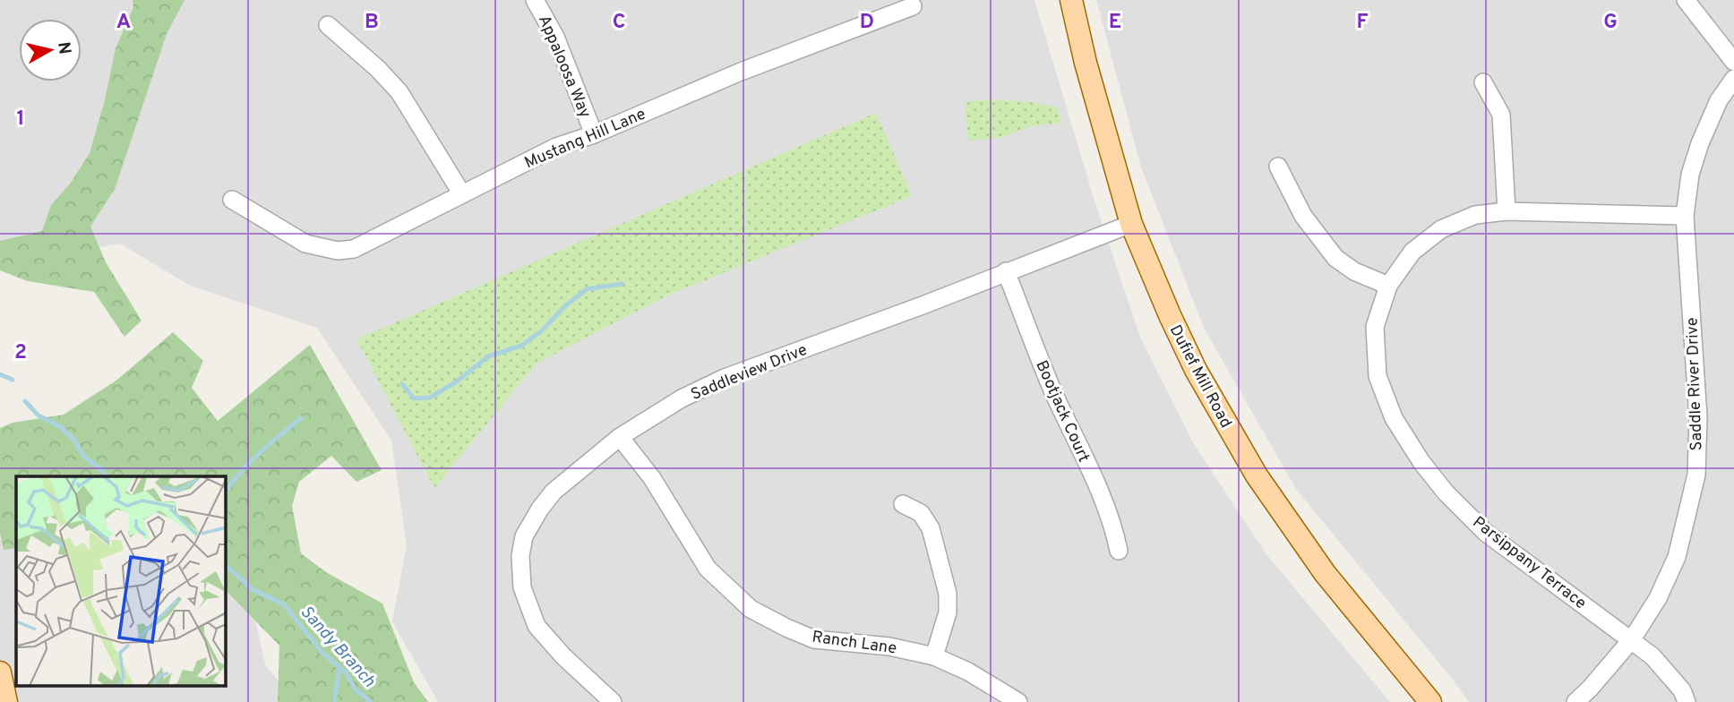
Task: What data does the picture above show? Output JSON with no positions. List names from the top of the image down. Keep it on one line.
{"streets":{"main road":["Dufief Mill Road"],"street":["Appaloosa Way","Mustang Hill Lane","Saddleview Drive","Saddle River Drive","Bootjack Court","Parsippany Terrace","Ranch Lane"]},"crossings":[["Appaloosa Way","Mustang Hill Lane"],["Saddleview Drive","Dufief Mill Road"],["Saddleview Drive","Bootjack Court"],["Saddleview Drive","Ranch Lane"],["Saddle River Drive","Parsippany Terrace"]],"water":["Sandy Branch"],"north":"right","grid":{"columns":["A","B","C","D","E","F","G"],"rows":["1","2"]}}
